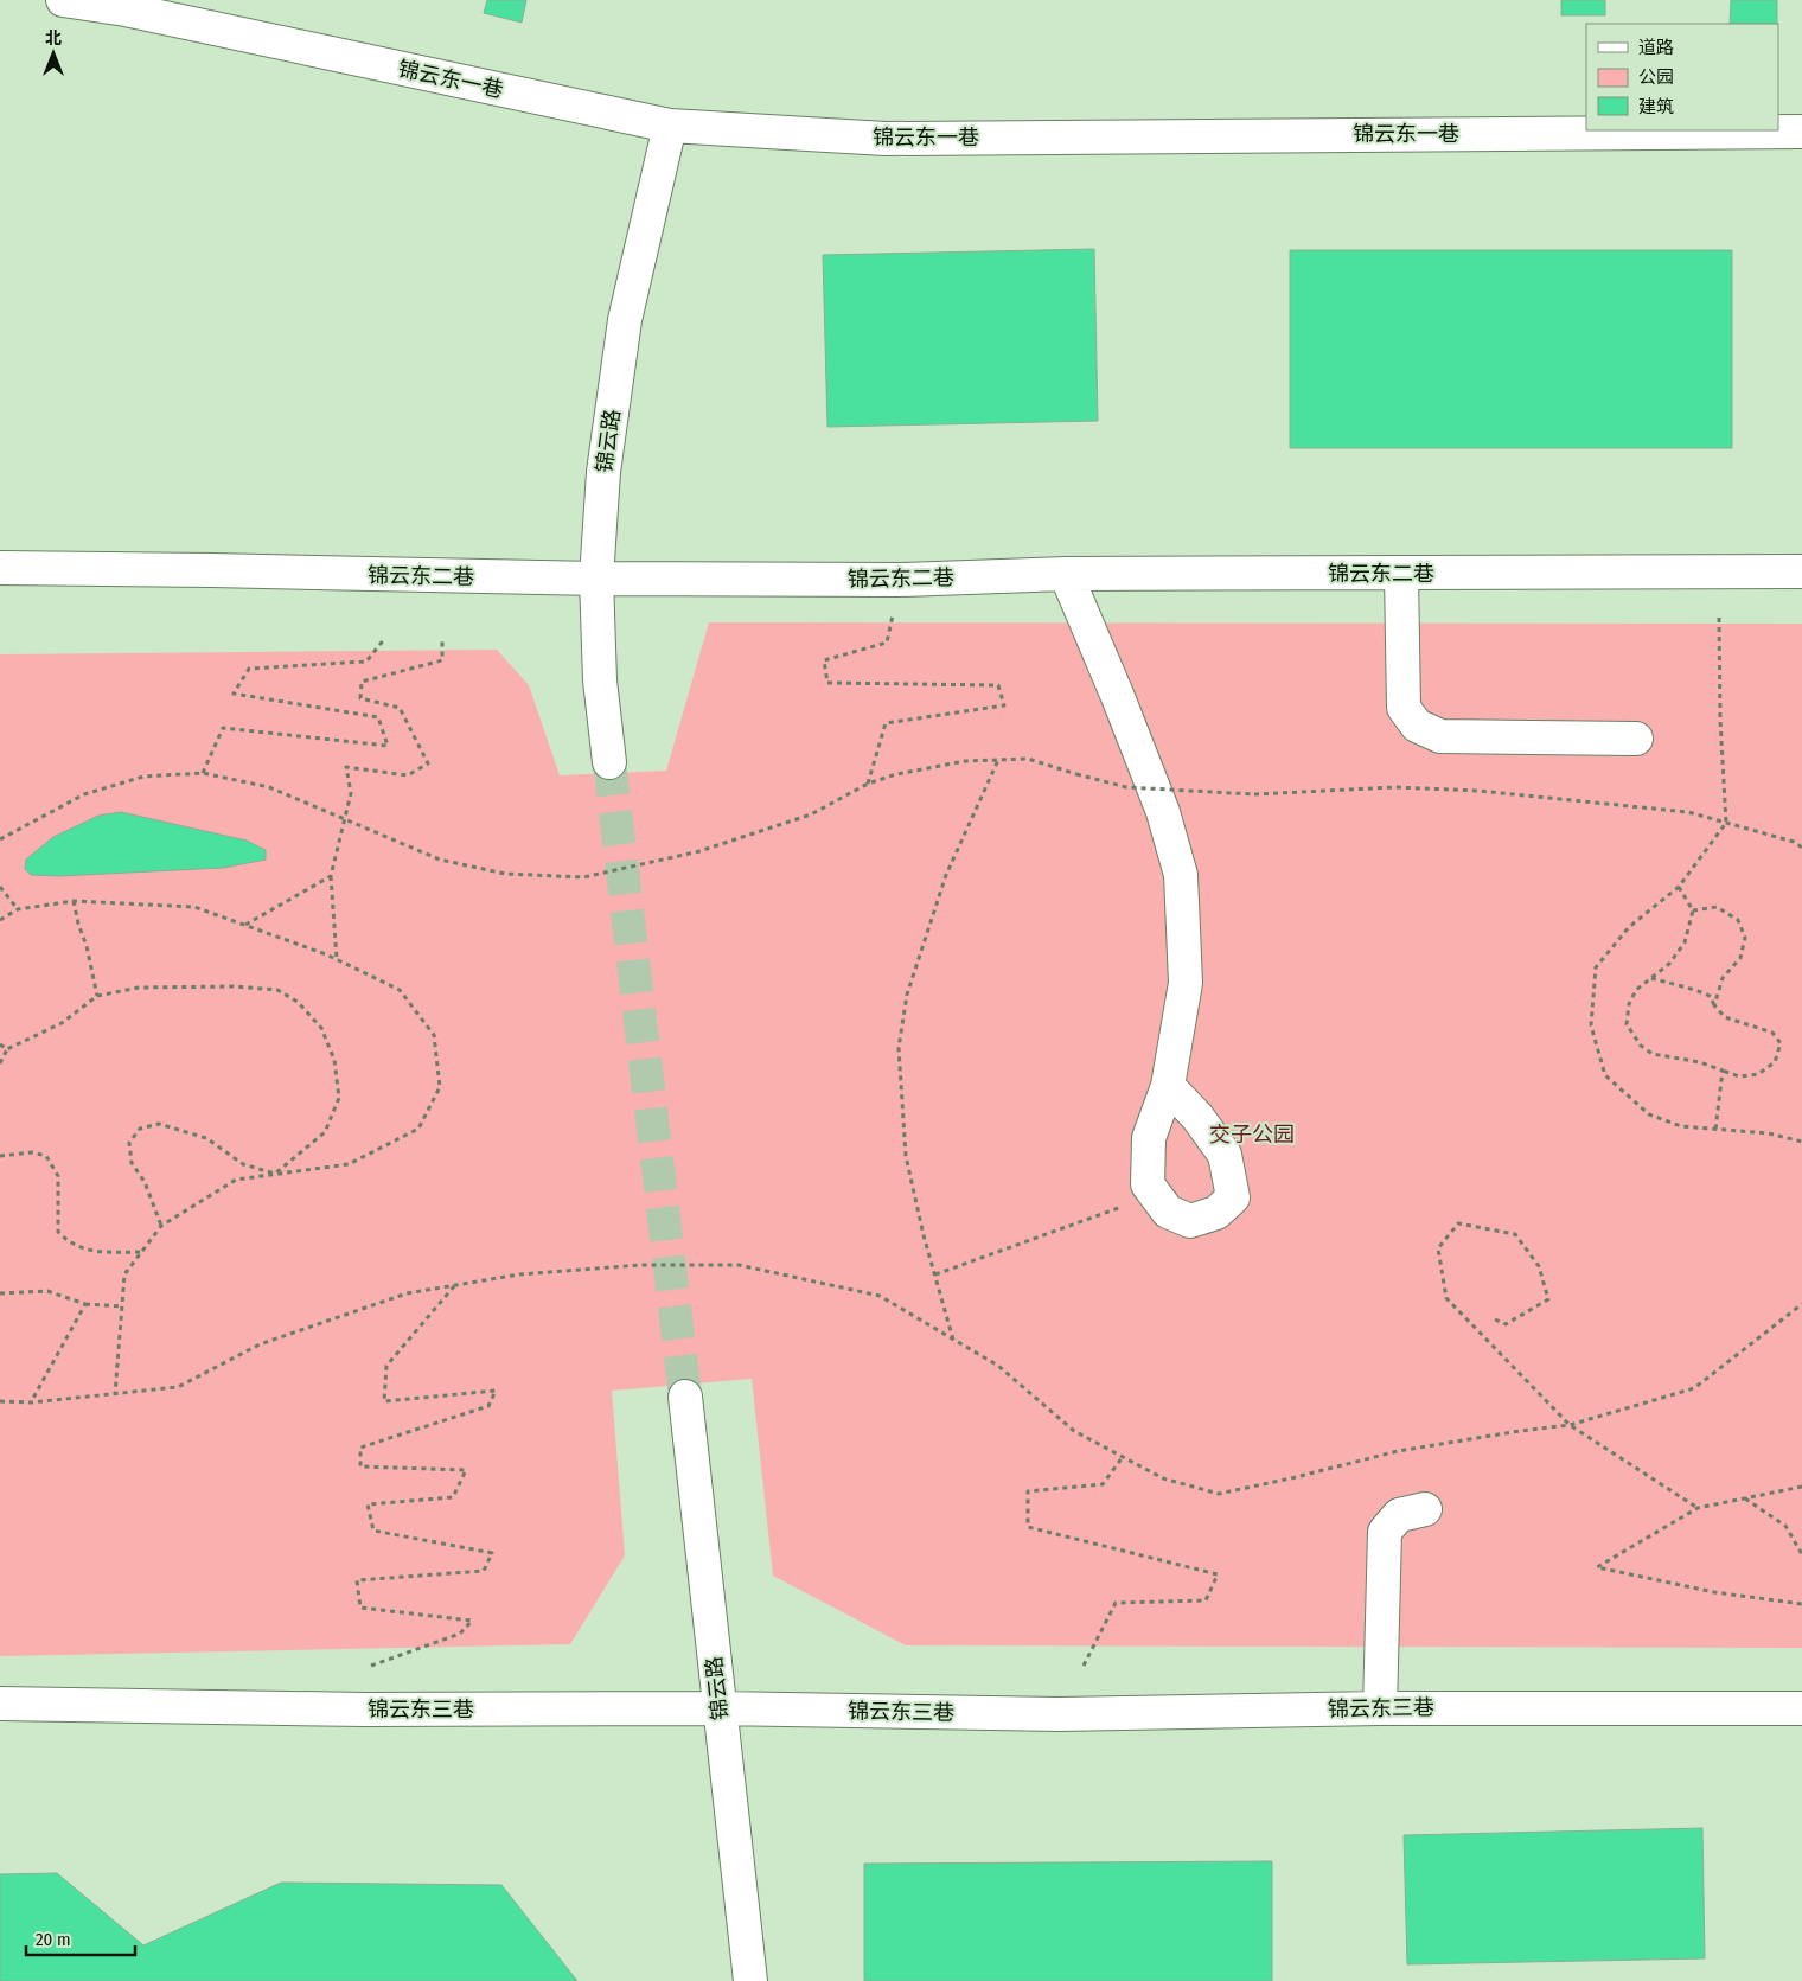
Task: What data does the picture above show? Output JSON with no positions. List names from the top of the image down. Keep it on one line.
{"streets":{"street":["锦云东一巷","锦云路","锦云东二巷","锦云东三巷"]},"crossings":[["锦云东一巷","锦云路"],["锦云路","锦云东二巷"],["锦云路","锦云东三巷"]],"parks":["交子公园"],"legend":["道路","公园","建筑"],"scale_bar":"20 m","north":"top"}
